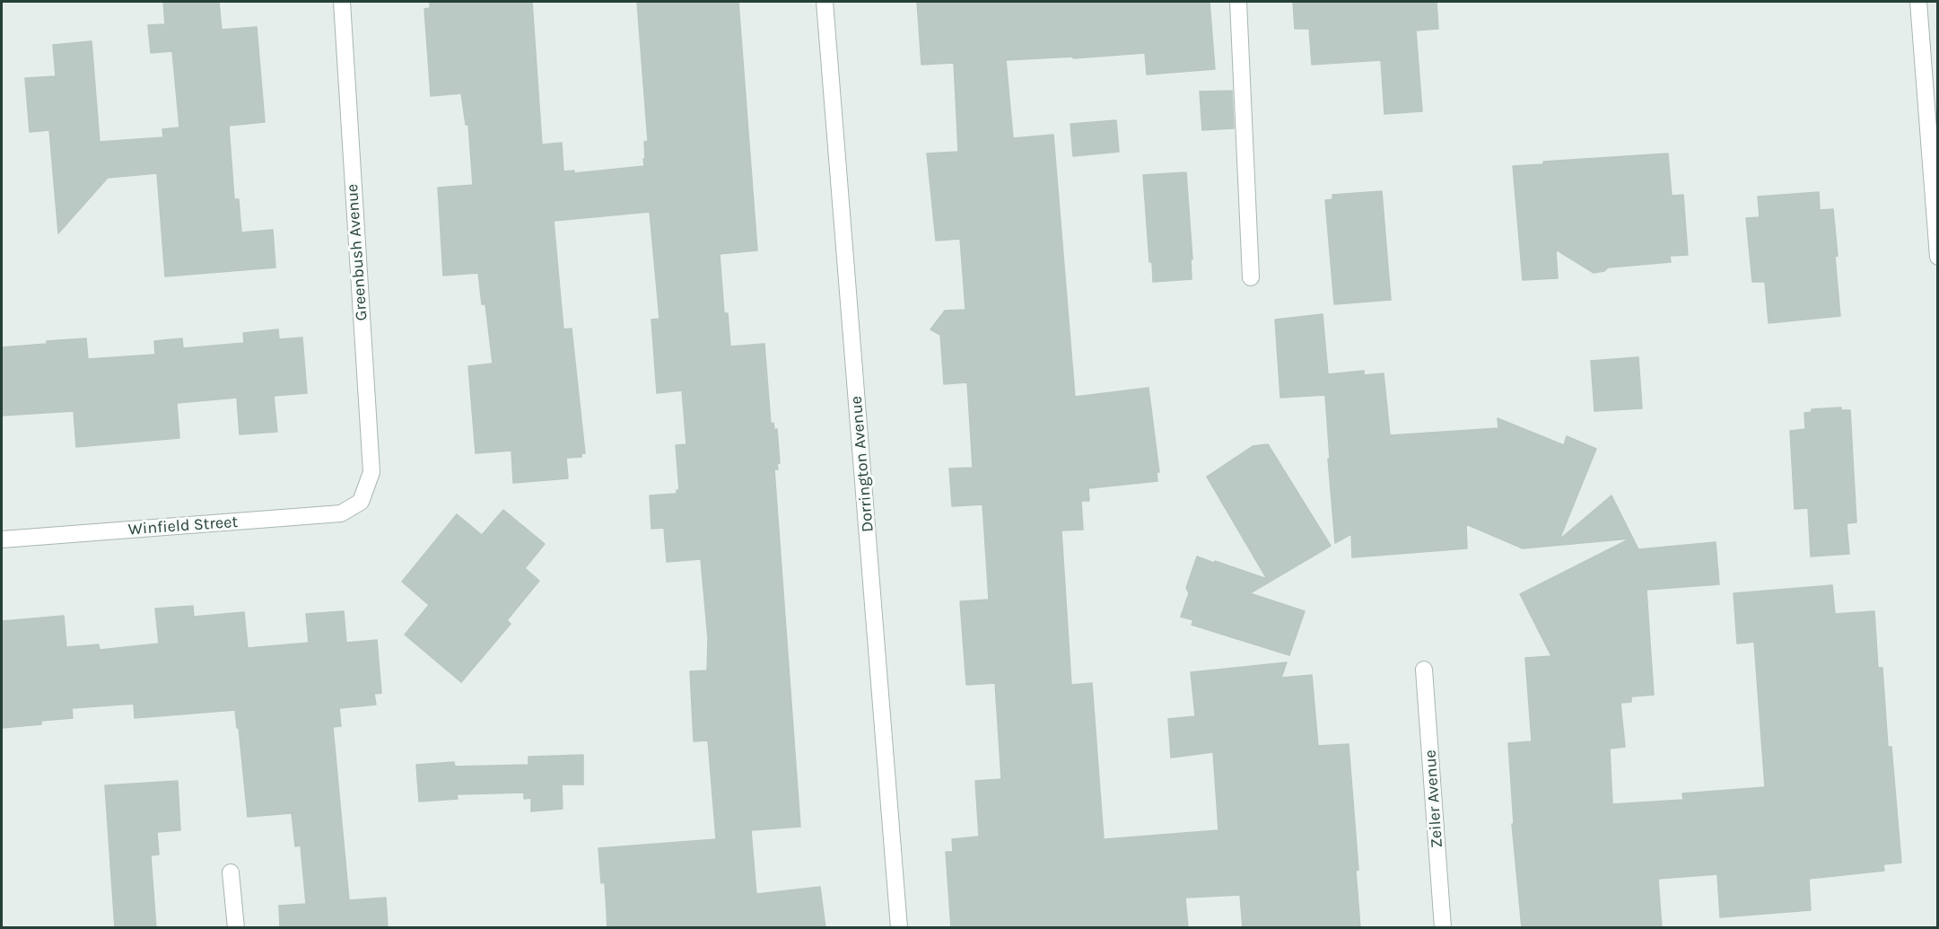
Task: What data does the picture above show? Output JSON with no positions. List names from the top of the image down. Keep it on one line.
{"streets":{"street":["Greenbush Avenue","Dorrington Avenue","Winfield Street","Zeiler Avenue"]},"crossings":[["Greenbush Avenue","Winfield Street"]]}
